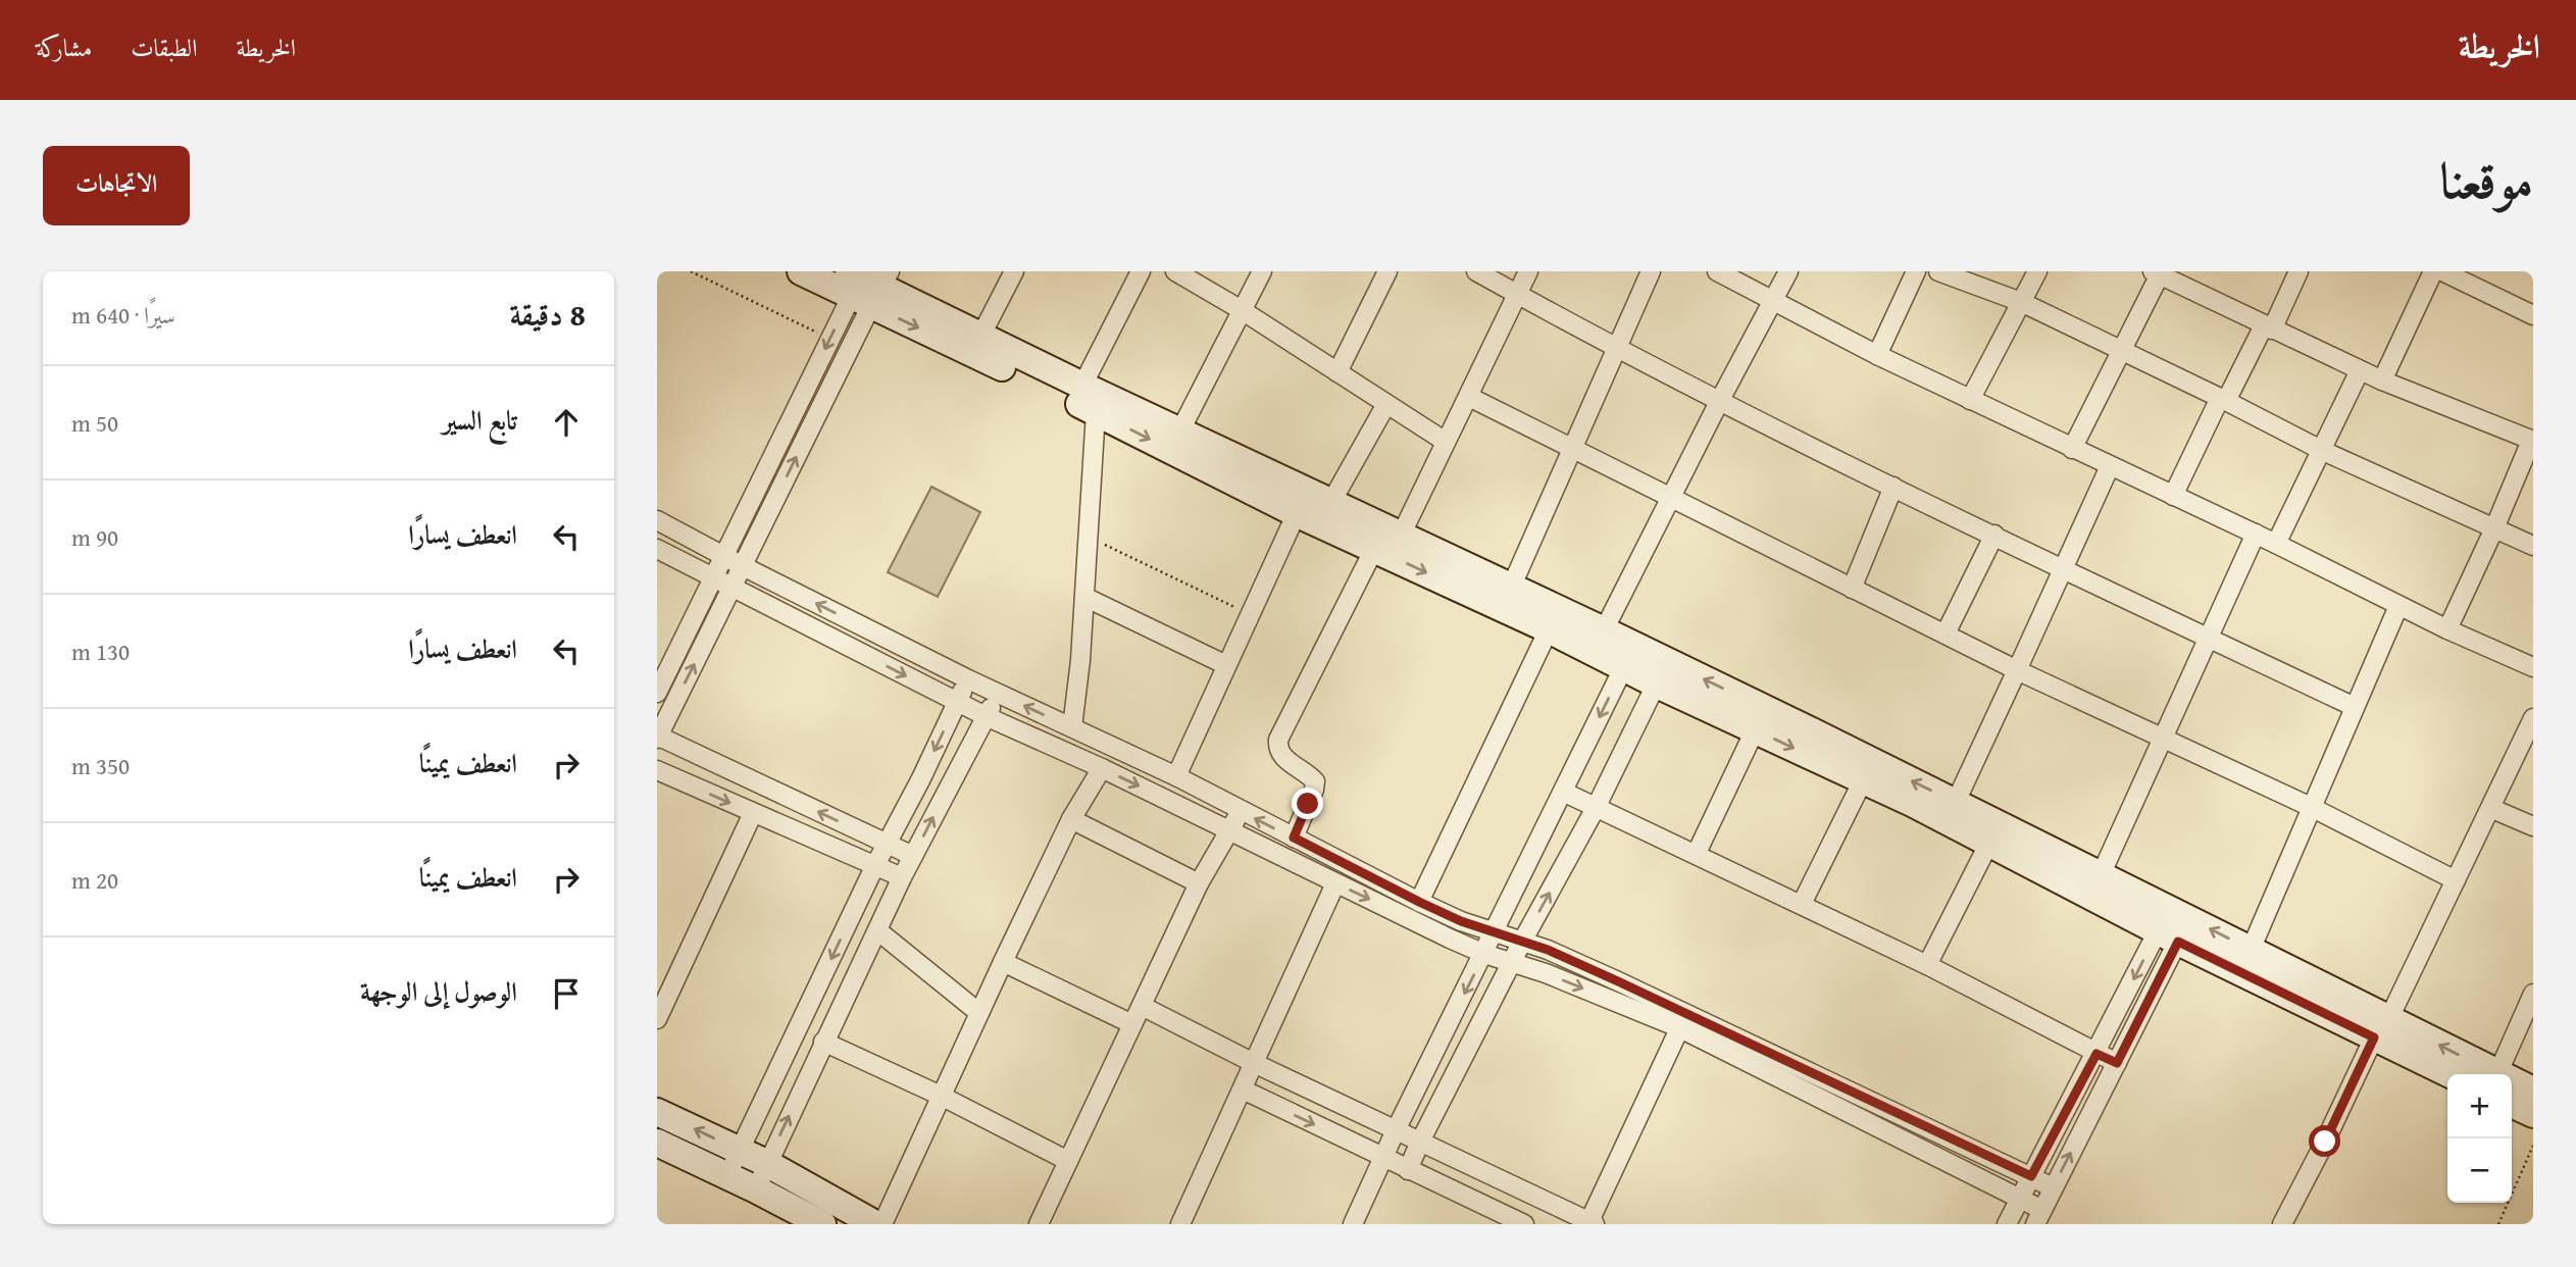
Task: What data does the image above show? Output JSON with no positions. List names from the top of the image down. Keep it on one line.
{"page":{"header":"الخريطة","nav":["الخريطة","الطبقات","مشاركة"],"title":"موقعنا","buttons":"الاتجاهات","heading":["8 دقيقة","سيرًا · 640 m"],"list":[["تابع السير","50 m"],["انعطف يسارًا","90 m"],["انعطف يسارًا","130 m"],["انعطف يمينًا","350 m"],["انعطف يمينًا","20 m"],"الوصول إلى الوجهة"],"map_buttons":["+","−"]}}
